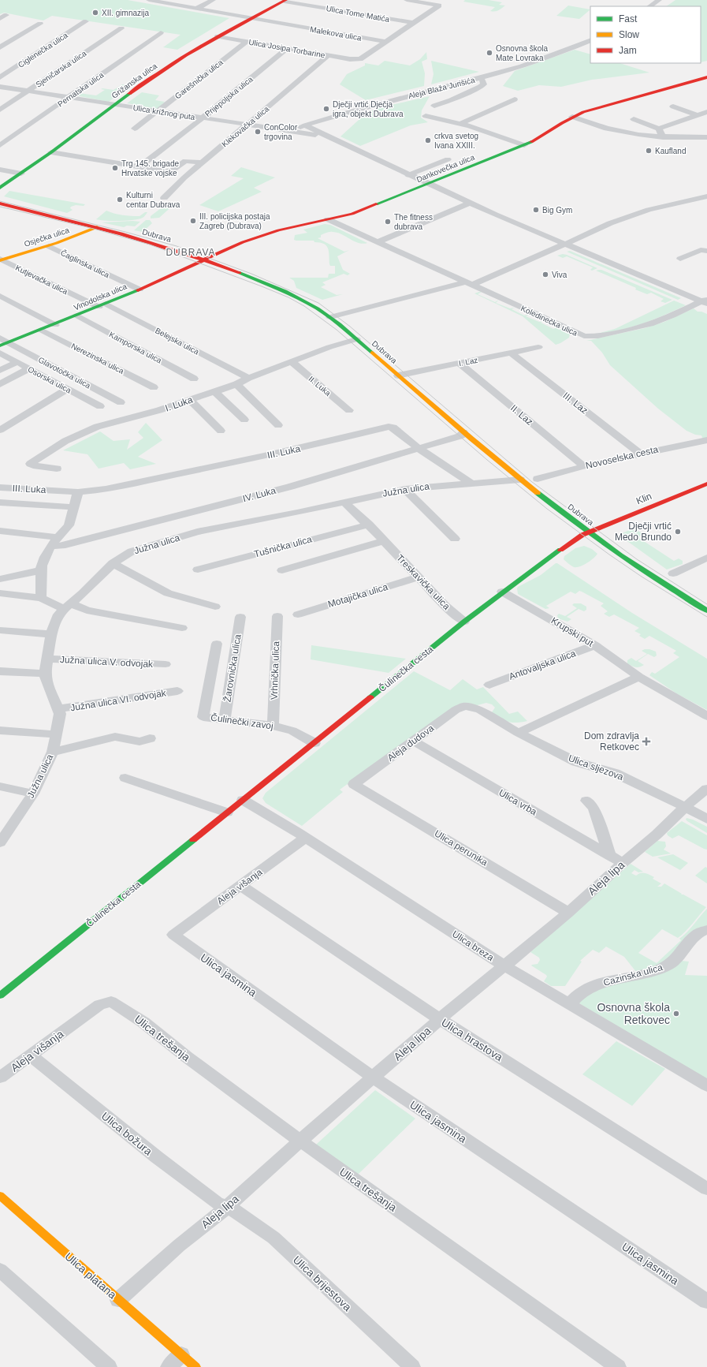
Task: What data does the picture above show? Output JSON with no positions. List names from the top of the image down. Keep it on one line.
{"streets":{"main road":["Grižanska ulica","Dankovečka ulica","Dubrava","Osječka ulica","Vinodolska ulica","Klin","Čulinečka cesta","Ulica platana"],"street":["Ulica Tome Matića","Malekova ulica","Ulica Josipa Torbarine","Ciglenečka ulica","Sjeničarska ulica","Garešnička ulica","Aleja Blaža Jurišića","Pernatska ulica","Prijepoljska ulica","Ulica križnog puta","Klekovačka ulica","Čaglinska ulica","Kutjevačka ulica","Koledinečka ulica","Belejska ulica","Kamporska ulica","Nerezinska ulica","I. Laz","Glavotočka ulica","Osorska ulica","II. Luka","III. Laz","I. Luka","II. Laz","III. Luka","Novoselska cesta","Južna ulica","IV. Luka","Tušnička ulica","Treskavička ulica","Motajička ulica","Krupski put","Južna ulica V. odvojak","Antovaljska ulica","Žarovnička ulica","Vrhnička ulica","Južna ulica VI. odvojak","Čulinečki zavoj","Aleja dudova","Ulica sljezova","Ulica vrba","Ulica perunika","Aleja lipa","Aleja višanja","Ulica breza","Ulica jasmina","Cazinska ulica","Ulica trešanja","Ulica hrastova","Ulica božura","Ulica brijestova"]},"crossings":[["Ulica Tome Matića","Grižanska ulica"],["Malekova ulica","Ulica Josipa Torbarine"],["Malekova ulica","Grižanska ulica"],["Ulica Josipa Torbarine","Garešnička ulica"],["Ulica Josipa Torbarine","Grižanska ulica"],["Ulica Josipa Torbarine","Prijepoljska ulica"],["Ulica Josipa Torbarine","Klekovačka ulica"],["Sjeničarska ulica","Ulica križnog puta"],["Garešnička ulica","Ulica križnog puta"],["Grižanska ulica","Ulica križnog puta"],["Aleja Blaža Jurišića","Ulica križnog puta"],["Pernatska ulica","Ulica križnog puta"],["Prijepoljska ulica","Ulica križnog puta"],["Ulica križnog puta","Klekovačka ulica"],["Ulica križnog puta","Dankovečka ulica"],["Ulica križnog puta","Koledinečka ulica"],["Dankovečka ulica","Dubrava"],["Dankovečka ulica","Vinodolska ulica"],["Dankovečka ulica","Koledinečka ulica"],["Dubrava","Osječka ulica"],["Dubrava","Vinodolska ulica"],["Dubrava","I. Laz"],["Dubrava","I. Luka"],["Dubrava","Južna ulica"],["Dubrava","IV. Luka"],["Dubrava","Klin"],["Dubrava","Čulinečka cesta"],["Osječka ulica","Čaglinska ulica"],["Osječka ulica","Kutjevačka ulica"],["Čaglinska ulica","Vinodolska ulica"],["Kutjevačka ulica","Vinodolska ulica"],["Kutjevačka ulica","Belejska ulica"],["Vinodolska ulica","Belejska ulica"],["Vinodolska ulica","Kamporska ulica"],["Vinodolska ulica","Nerezinska ulica"],["Vinodolska ulica","Glavotočka ulica"],["Belejska ulica","I. Luka"],["I. Laz","III. Laz"],["I. Laz","II. Laz"],["II. Luka","I. Luka"],["III. Laz","Novoselska cesta"],["II. Laz","Novoselska cesta"],["III. Luka","Južna ulica"],["III. Luka","IV. Luka"],["Južna ulica","Treskavička ulica"],["Južna ulica","Južna ulica V. odvojak"],["Južna ulica","Južna ulica VI. odvojak"],["Klin","Čulinečka cesta"],["Tušnička ulica","Treskavička ulica"],["Treskavička ulica","Motajička ulica"],["Treskavička ulica","Čulinečka cesta"],["Krupski put","Antovaljska ulica"],["Krupski put","Čulinečka cesta"],["Žarovnička ulica","Čulinečki zavoj"],["Čulinečka cesta","Čulinečki zavoj"],["Čulinečka cesta","Ulica breza"],["Vrhnička ulica","Čulinečki zavoj"],["Aleja dudova","Ulica sljezova"],["Aleja dudova","Ulica vrba"],["Aleja dudova","Ulica perunika"],["Ulica sljezova","Aleja lipa"],["Ulica vrba","Aleja lipa"],["Ulica perunika","Aleja lipa"],["Aleja lipa","Ulica breza"],["Aleja lipa","Ulica jasmina"],["Aleja lipa","Ulica trešanja"],["Aleja lipa","Ulica hrastova"],["Aleja lipa","Ulica božura"],["Aleja lipa","Ulica platana"],["Aleja lipa","Ulica brijestova"],["Aleja višanja","Ulica breza"],["Aleja višanja","Ulica jasmina"],["Aleja višanja","Ulica trešanja"],["Aleja višanja","Ulica hrastova"],["Aleja višanja","Ulica božura"],["Ulica breza","Cazinska ulica"],["Ulica božura","Ulica brijestova"]],"districts":["DUBRAVA"],"places":{"other":["XII. gimnazija","Osnovna škola Mate Lovraka","Dječji vrtić Dječja igra, objekt Dubrava","ConColor trgovina","crkva svetog Ivana XXIII.","Kaufland","Trg 145. brigade Hrvatske vojske","Kulturni centar Dubrava","Big Gym","III. policijska postaja Zagreb (Dubrava)","The fitness dubrava","Viva","Dječji vrtić Medo Brundo","Osnovna škola Retkovec"],"health":["Dom zdravlja Retkovec"]},"legend":["Fast","Slow","Jam"]}
